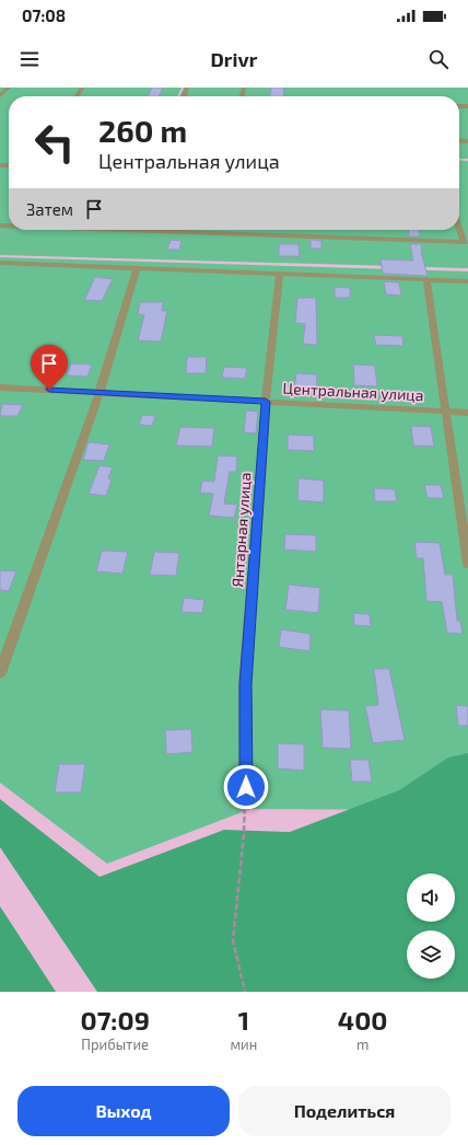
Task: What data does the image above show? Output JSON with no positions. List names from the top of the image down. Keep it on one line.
{"streets":{"street":["Центральная улица","Янтарная улица"]},"crossings":[["Центральная улица","Янтарная улица"]],"page":{"status":"07:08","header":"Drivr","turn":["260 m","Центральная улица"],"then":"Затем","eta":["07:09","Прибытие","1","мин","400","m"],"buttons":["Выход","Поделиться"]}}
